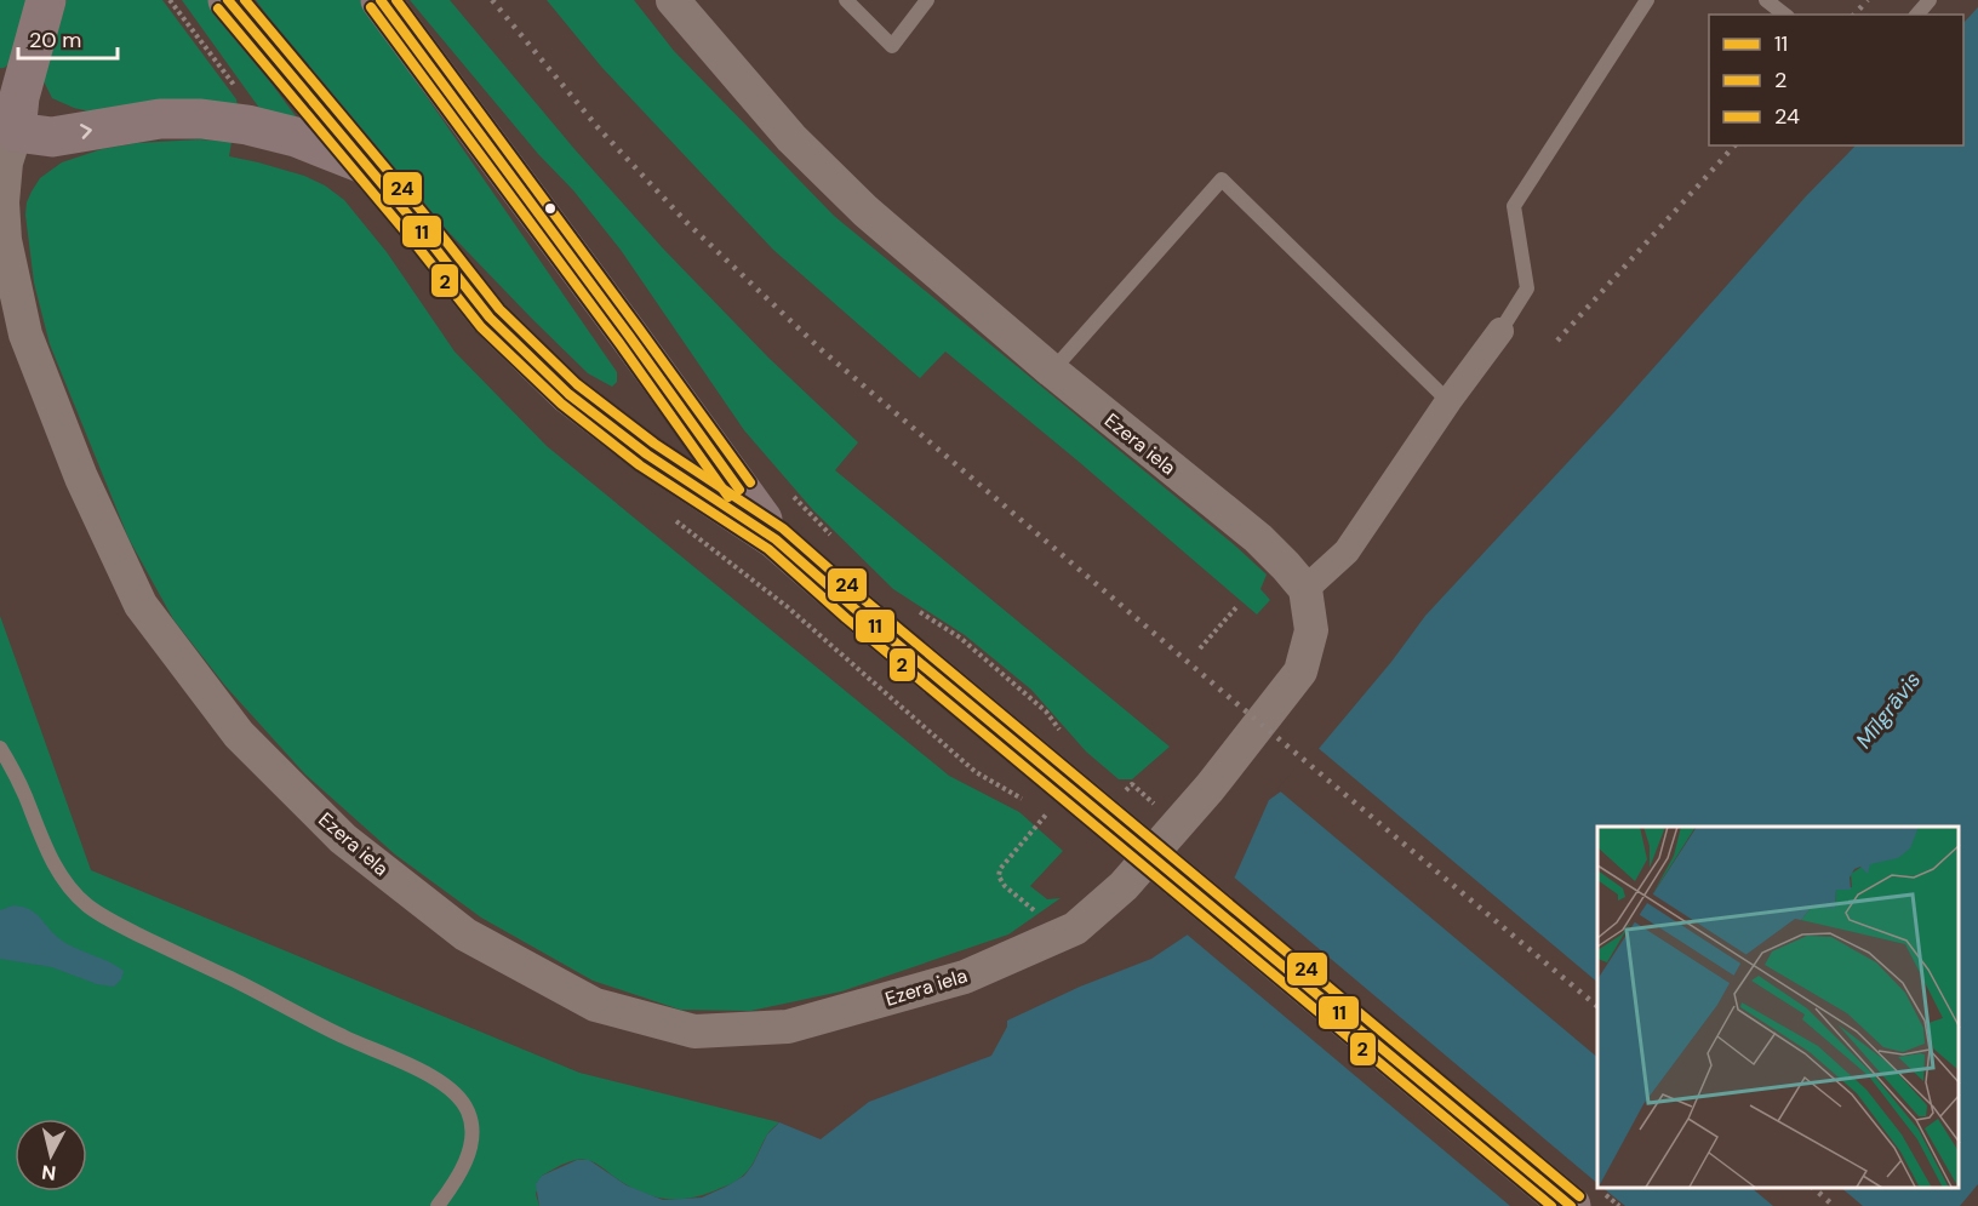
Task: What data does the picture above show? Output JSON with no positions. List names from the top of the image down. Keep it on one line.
{"streets":{"street":["Ezera iela"]},"water":["Mīlgrāvis"],"lines":["transit line 11","transit line 24","transit line 2"],"legend":["11","2","24"],"scale_bar":"20 m","north":"bottom"}
